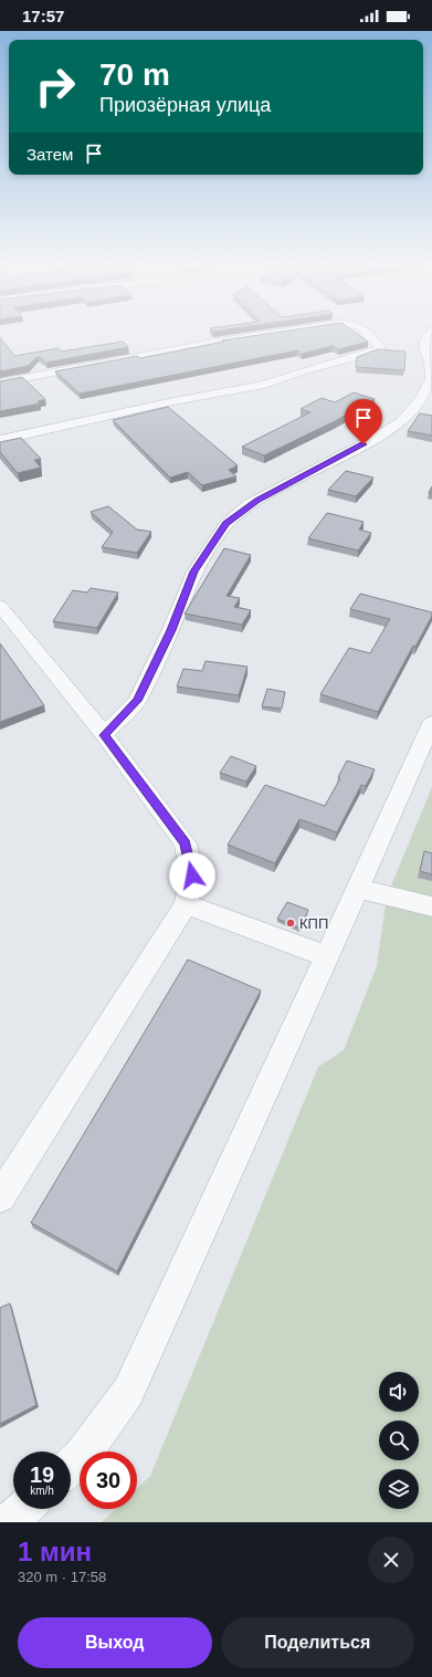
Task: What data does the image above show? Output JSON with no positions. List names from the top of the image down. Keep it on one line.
{"places":["КПП"],"page":{"status":"17:57","turn":["70 m","Приозёрная улица"],"then":"Затем","speed":"19 km/h","limit":"30","heading":["1 мин","320 m · 17:58"],"buttons":["Выход","Поделиться"]}}
